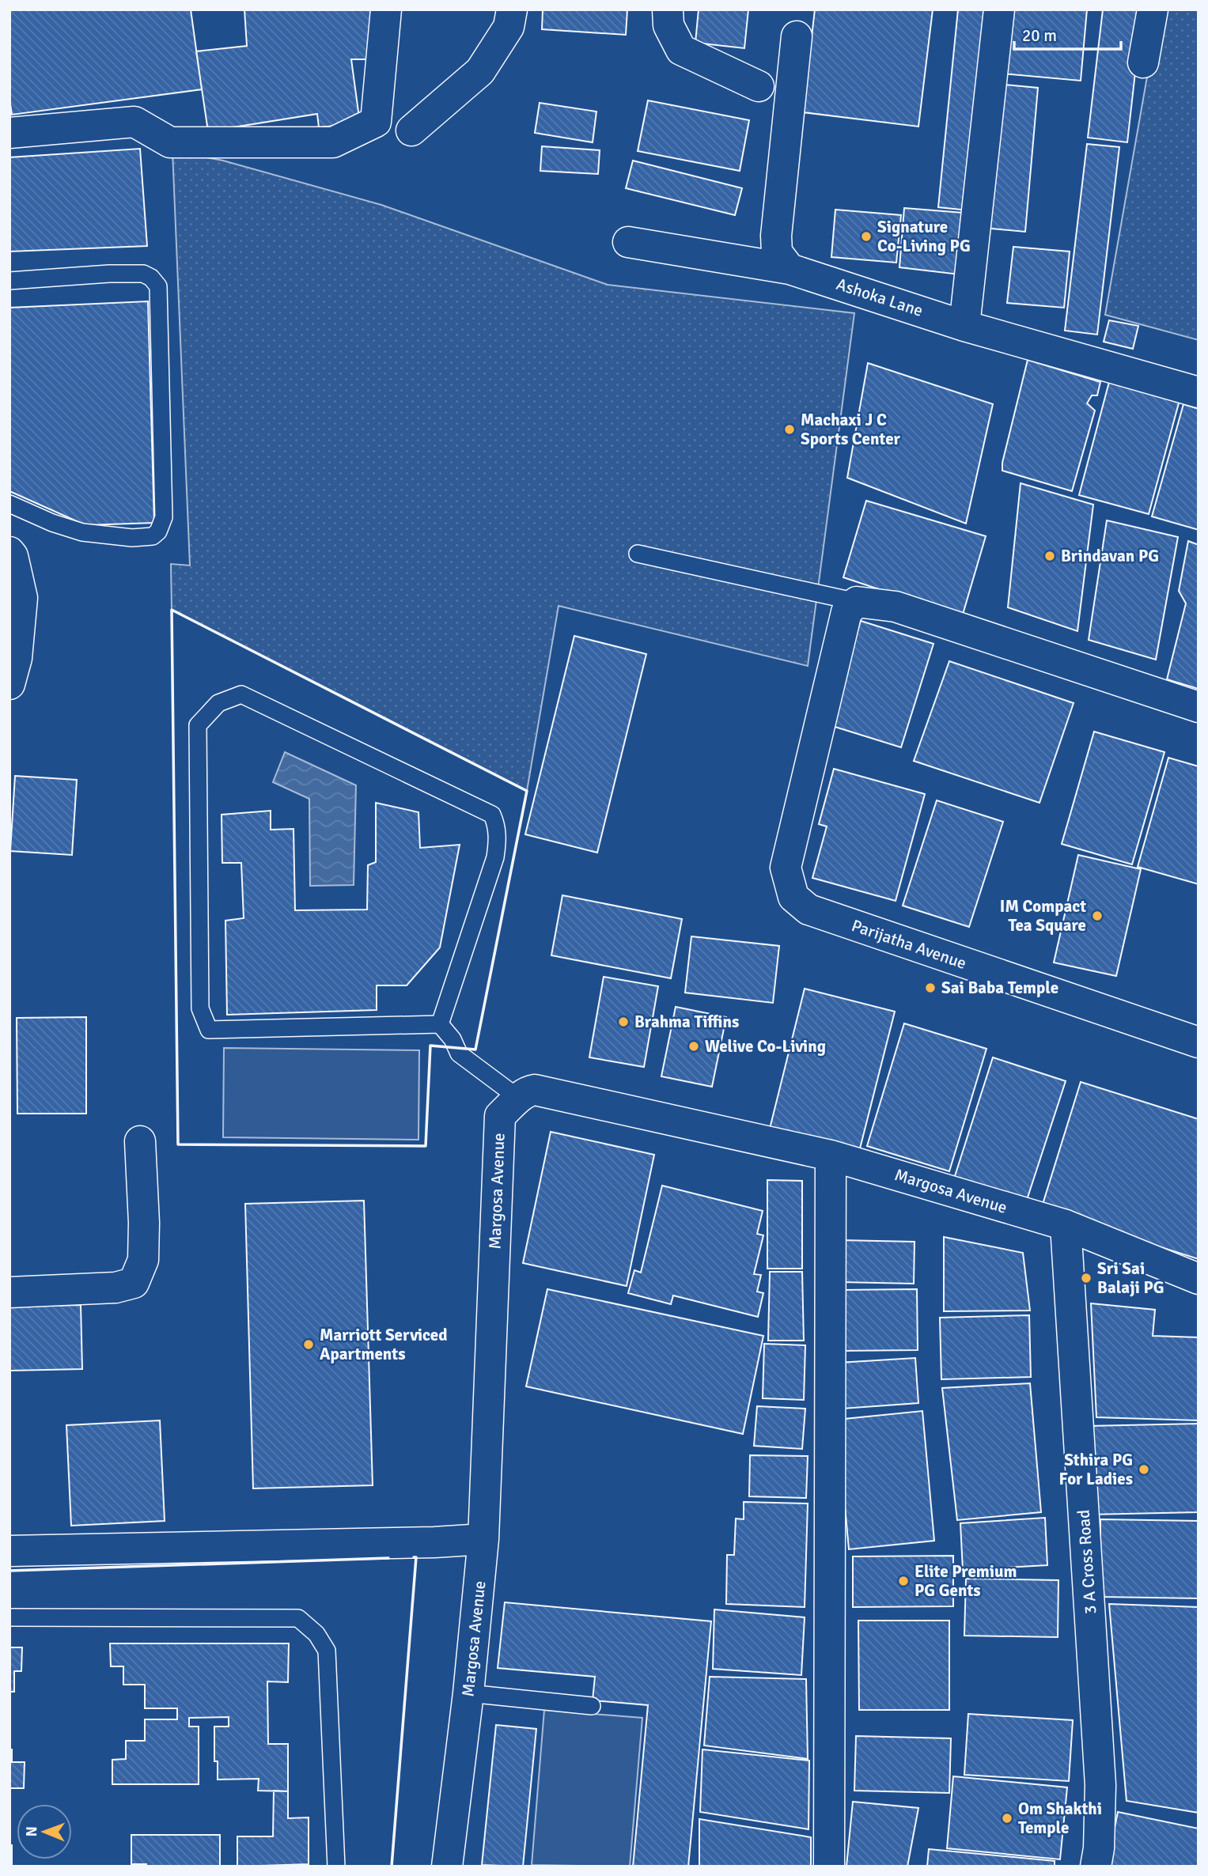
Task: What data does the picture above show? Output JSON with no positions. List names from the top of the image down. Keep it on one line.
{"streets":{"street":["Ashoka Lane","Parijatha Avenue","Margosa Avenue","3 A Cross Road"]},"crossings":[["Margosa Avenue","3 A Cross Road"]],"places":["Signature Co-Living PG","Machaxi J C Sports Center","Brindavan PG","IM Compact Tea Square","Sai Baba Temple","Brahma Tiffins","Welive Co-Living","Sri Sai Balaji PG","Marriott Serviced Apartments","Sthira PG For Ladies","Elite Premium PG Gents","Om Shakthi Temple"],"scale_bar":"20 m","north":"left"}
